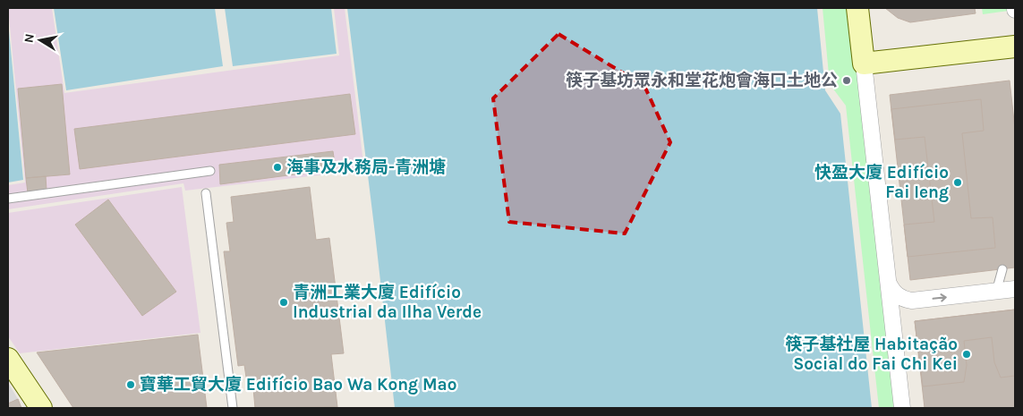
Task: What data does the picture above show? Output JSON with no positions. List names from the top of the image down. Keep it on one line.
{"places":["筷子基坊眾永和堂花炮會海口土地公","海事及水務局-青洲塘","快盈大廈 Edifício Fai Ieng","青洲工業大廈 Edifício Industrial da Ilha Verde","筷子基社屋 Habitação Social do Fai Chi Kei","寶華工貿大廈 Edifício Bao Wa Kong Mao"],"north":"left"}
